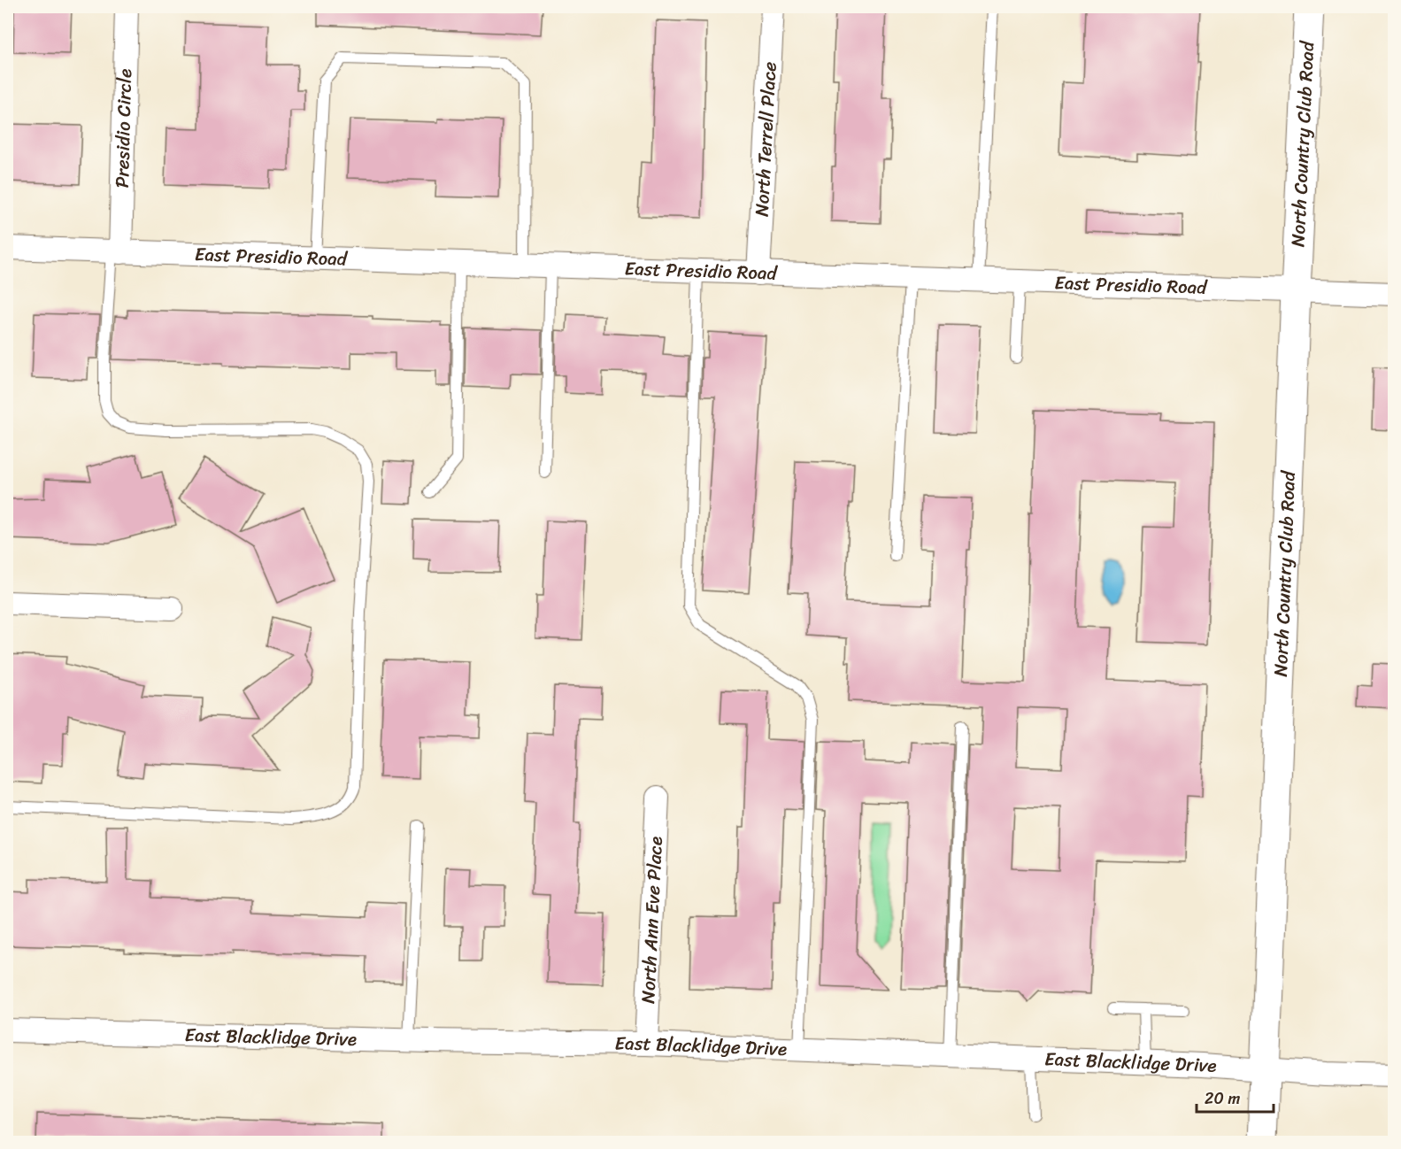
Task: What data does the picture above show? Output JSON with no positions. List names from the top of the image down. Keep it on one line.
{"streets":{"main road":["North Country Club Road"],"street":["Presidio Circle","North Terrell Place","East Presidio Road","North Ann Eve Place","East Blacklidge Drive"]},"crossings":[["Presidio Circle","East Presidio Road"],["North Terrell Place","East Presidio Road"],["North Country Club Road","East Presidio Road"],["North Country Club Road","East Blacklidge Drive"],["North Ann Eve Place","East Blacklidge Drive"]],"scale_bar":"20 m"}
